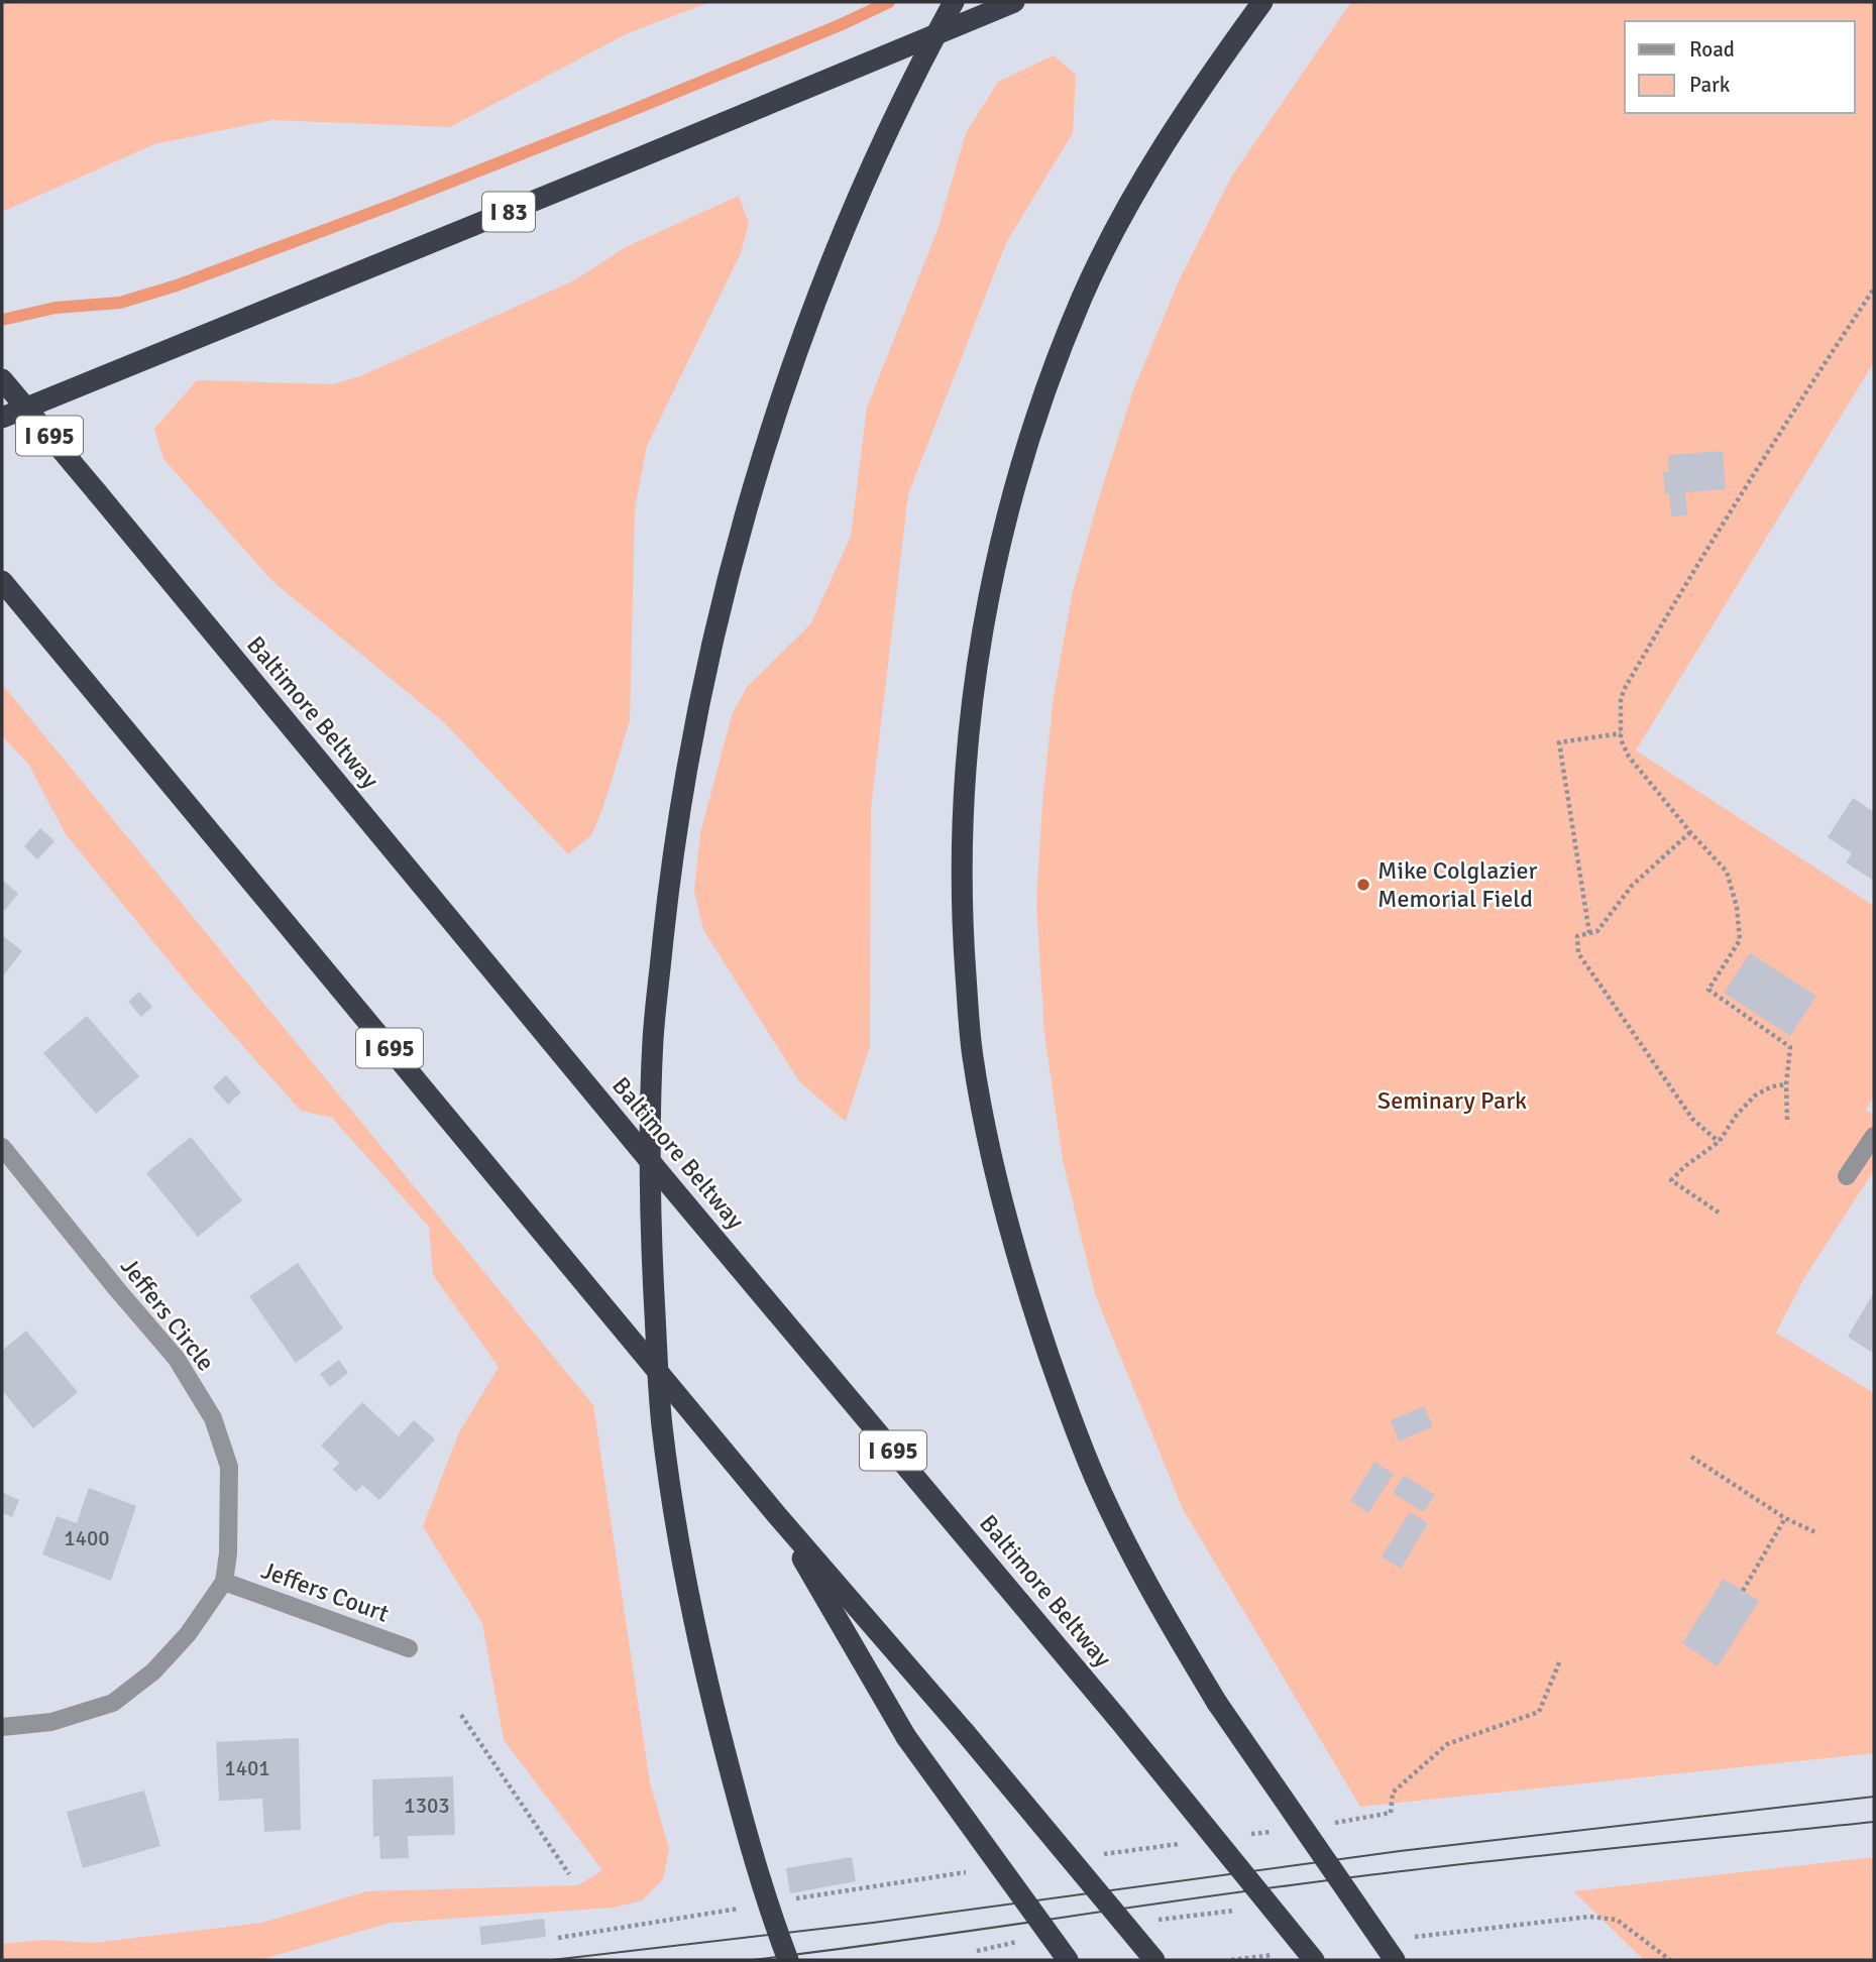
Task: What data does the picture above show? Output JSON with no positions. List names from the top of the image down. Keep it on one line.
{"streets":{"highway":["I 83","I 695","Baltimore Beltway"],"street":["Jeffers Circle","Jeffers Court"]},"crossings":[["Jeffers Circle","Jeffers Court"]],"parks":["Seminary Park"],"places":["Mike Colglazier Memorial Field"],"house_numbers":["1400","1401","1303"],"legend":["Road","Park"]}
